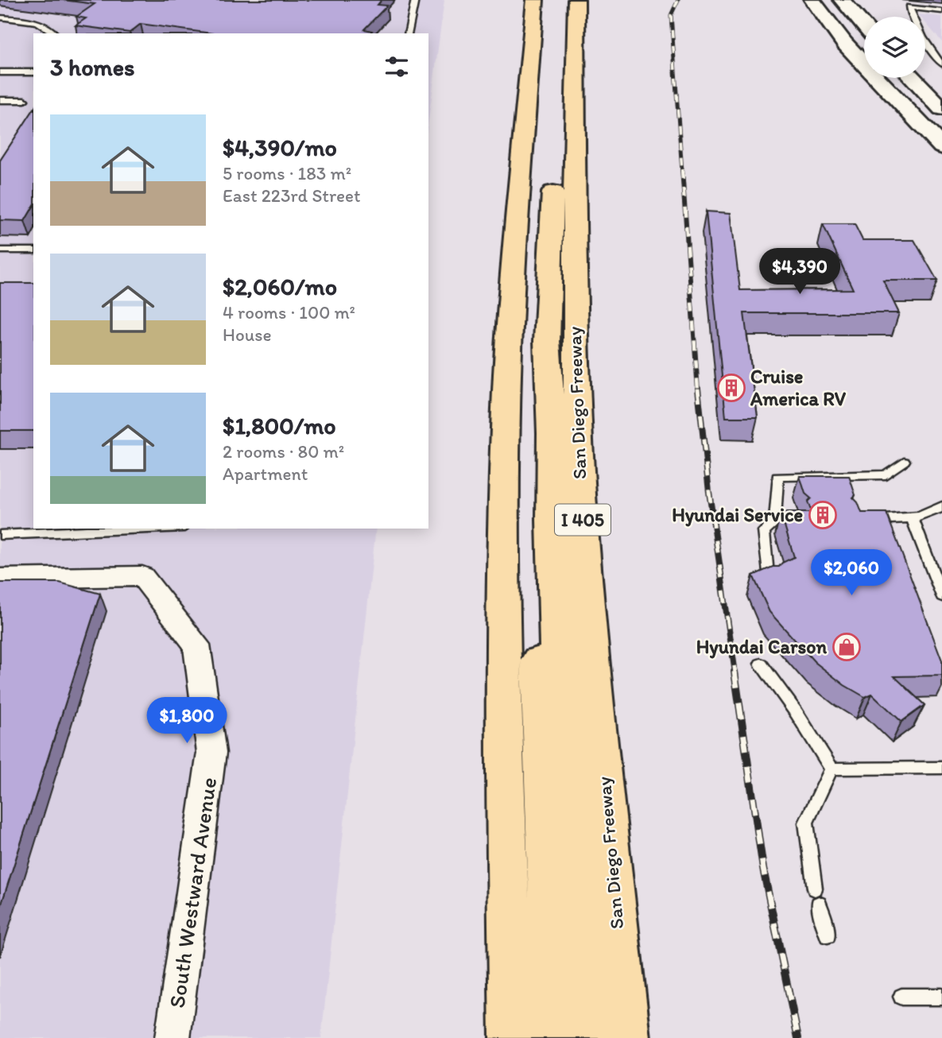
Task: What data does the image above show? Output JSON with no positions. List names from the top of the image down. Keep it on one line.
{"streets":{"highway":["San Diego Freeway","I 405"],"street":["South Westward Avenue"]},"places":{"building":["Cruise America RV","Hyundai Service"],"shop":["Hyundai Carson"]},"page":{"heading":"3 homes","list":[{"name":"$4,390/mo","note":"5 rooms · 183 m² · East 223rd Street"},{"name":"$2,060/mo","note":"4 rooms · 100 m² · House"},{"name":"$1,800/mo","note":"2 rooms · 80 m² · Apartment"}],"price":["$4,390","$2,060","$1,800"]}}
